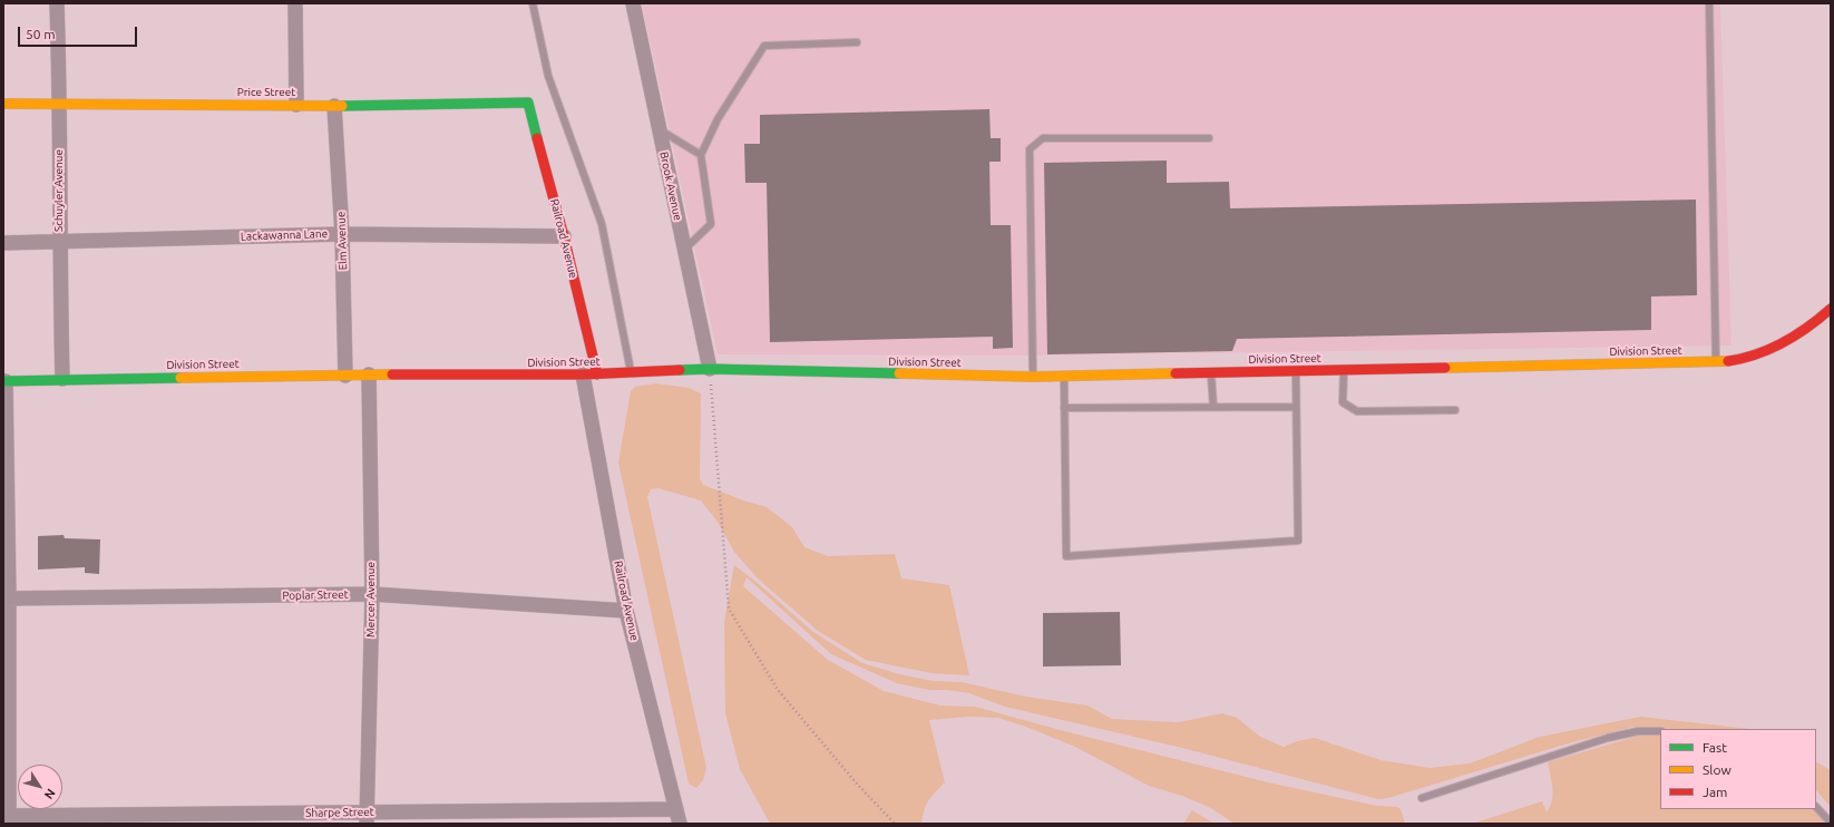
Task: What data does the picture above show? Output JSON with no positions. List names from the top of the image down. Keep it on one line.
{"streets":{"street":["Price Street","Brook Avenue","Schuyler Avenue","Lackawanna Lane","Railroad Avenue","Elm Avenue","Division Street","Poplar Street","Mercer Avenue","Sharpe Street"]},"crossings":[["Price Street","Schuyler Avenue"],["Price Street","Railroad Avenue"],["Price Street","Elm Avenue"],["Brook Avenue","Division Street"],["Schuyler Avenue","Lackawanna Lane"],["Schuyler Avenue","Division Street"],["Lackawanna Lane","Railroad Avenue"],["Lackawanna Lane","Elm Avenue"],["Railroad Avenue","Division Street"],["Railroad Avenue","Poplar Street"],["Railroad Avenue","Sharpe Street"],["Elm Avenue","Division Street"],["Division Street","Mercer Avenue"],["Poplar Street","Mercer Avenue"],["Mercer Avenue","Sharpe Street"]],"legend":["Fast","Slow","Jam"],"scale_bar":"50 m","north":"bottom right"}
